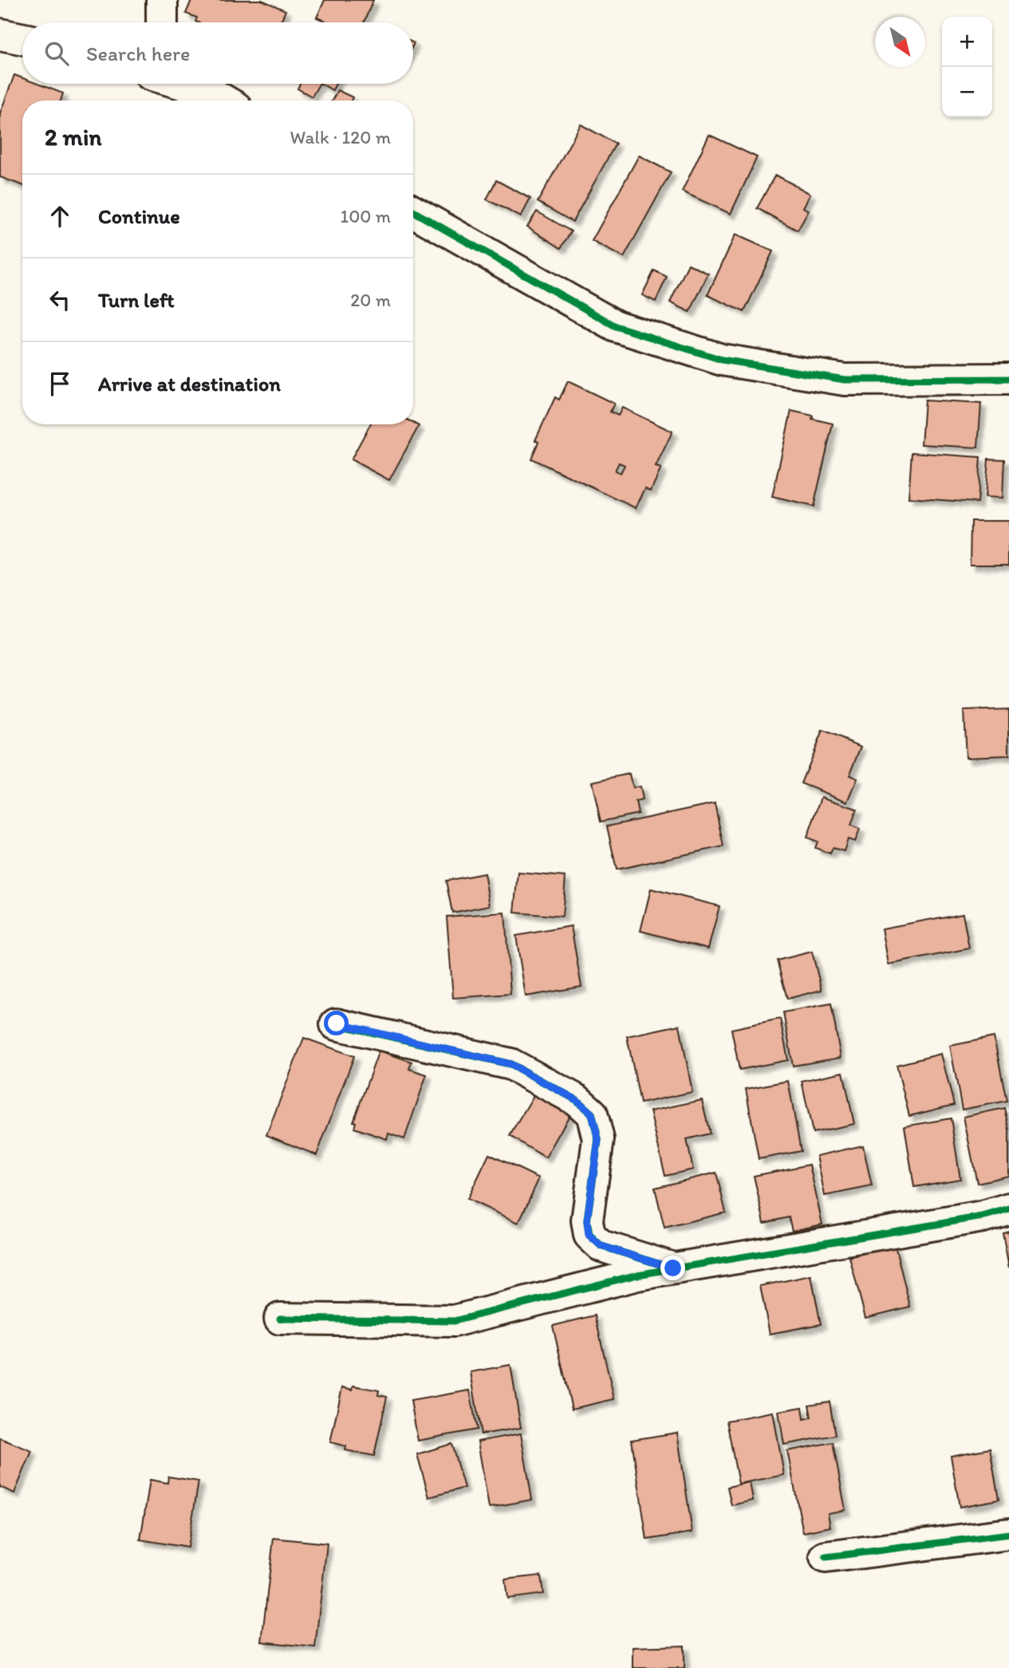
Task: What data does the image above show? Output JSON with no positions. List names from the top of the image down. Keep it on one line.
{"north":"bottom right","page":{"map_buttons":["+","−"],"search":"Search here","heading":["2 min","Walk · 120 m"],"list":[["Continue","100 m"],["Turn left","20 m"],"Arrive at destination"]}}
